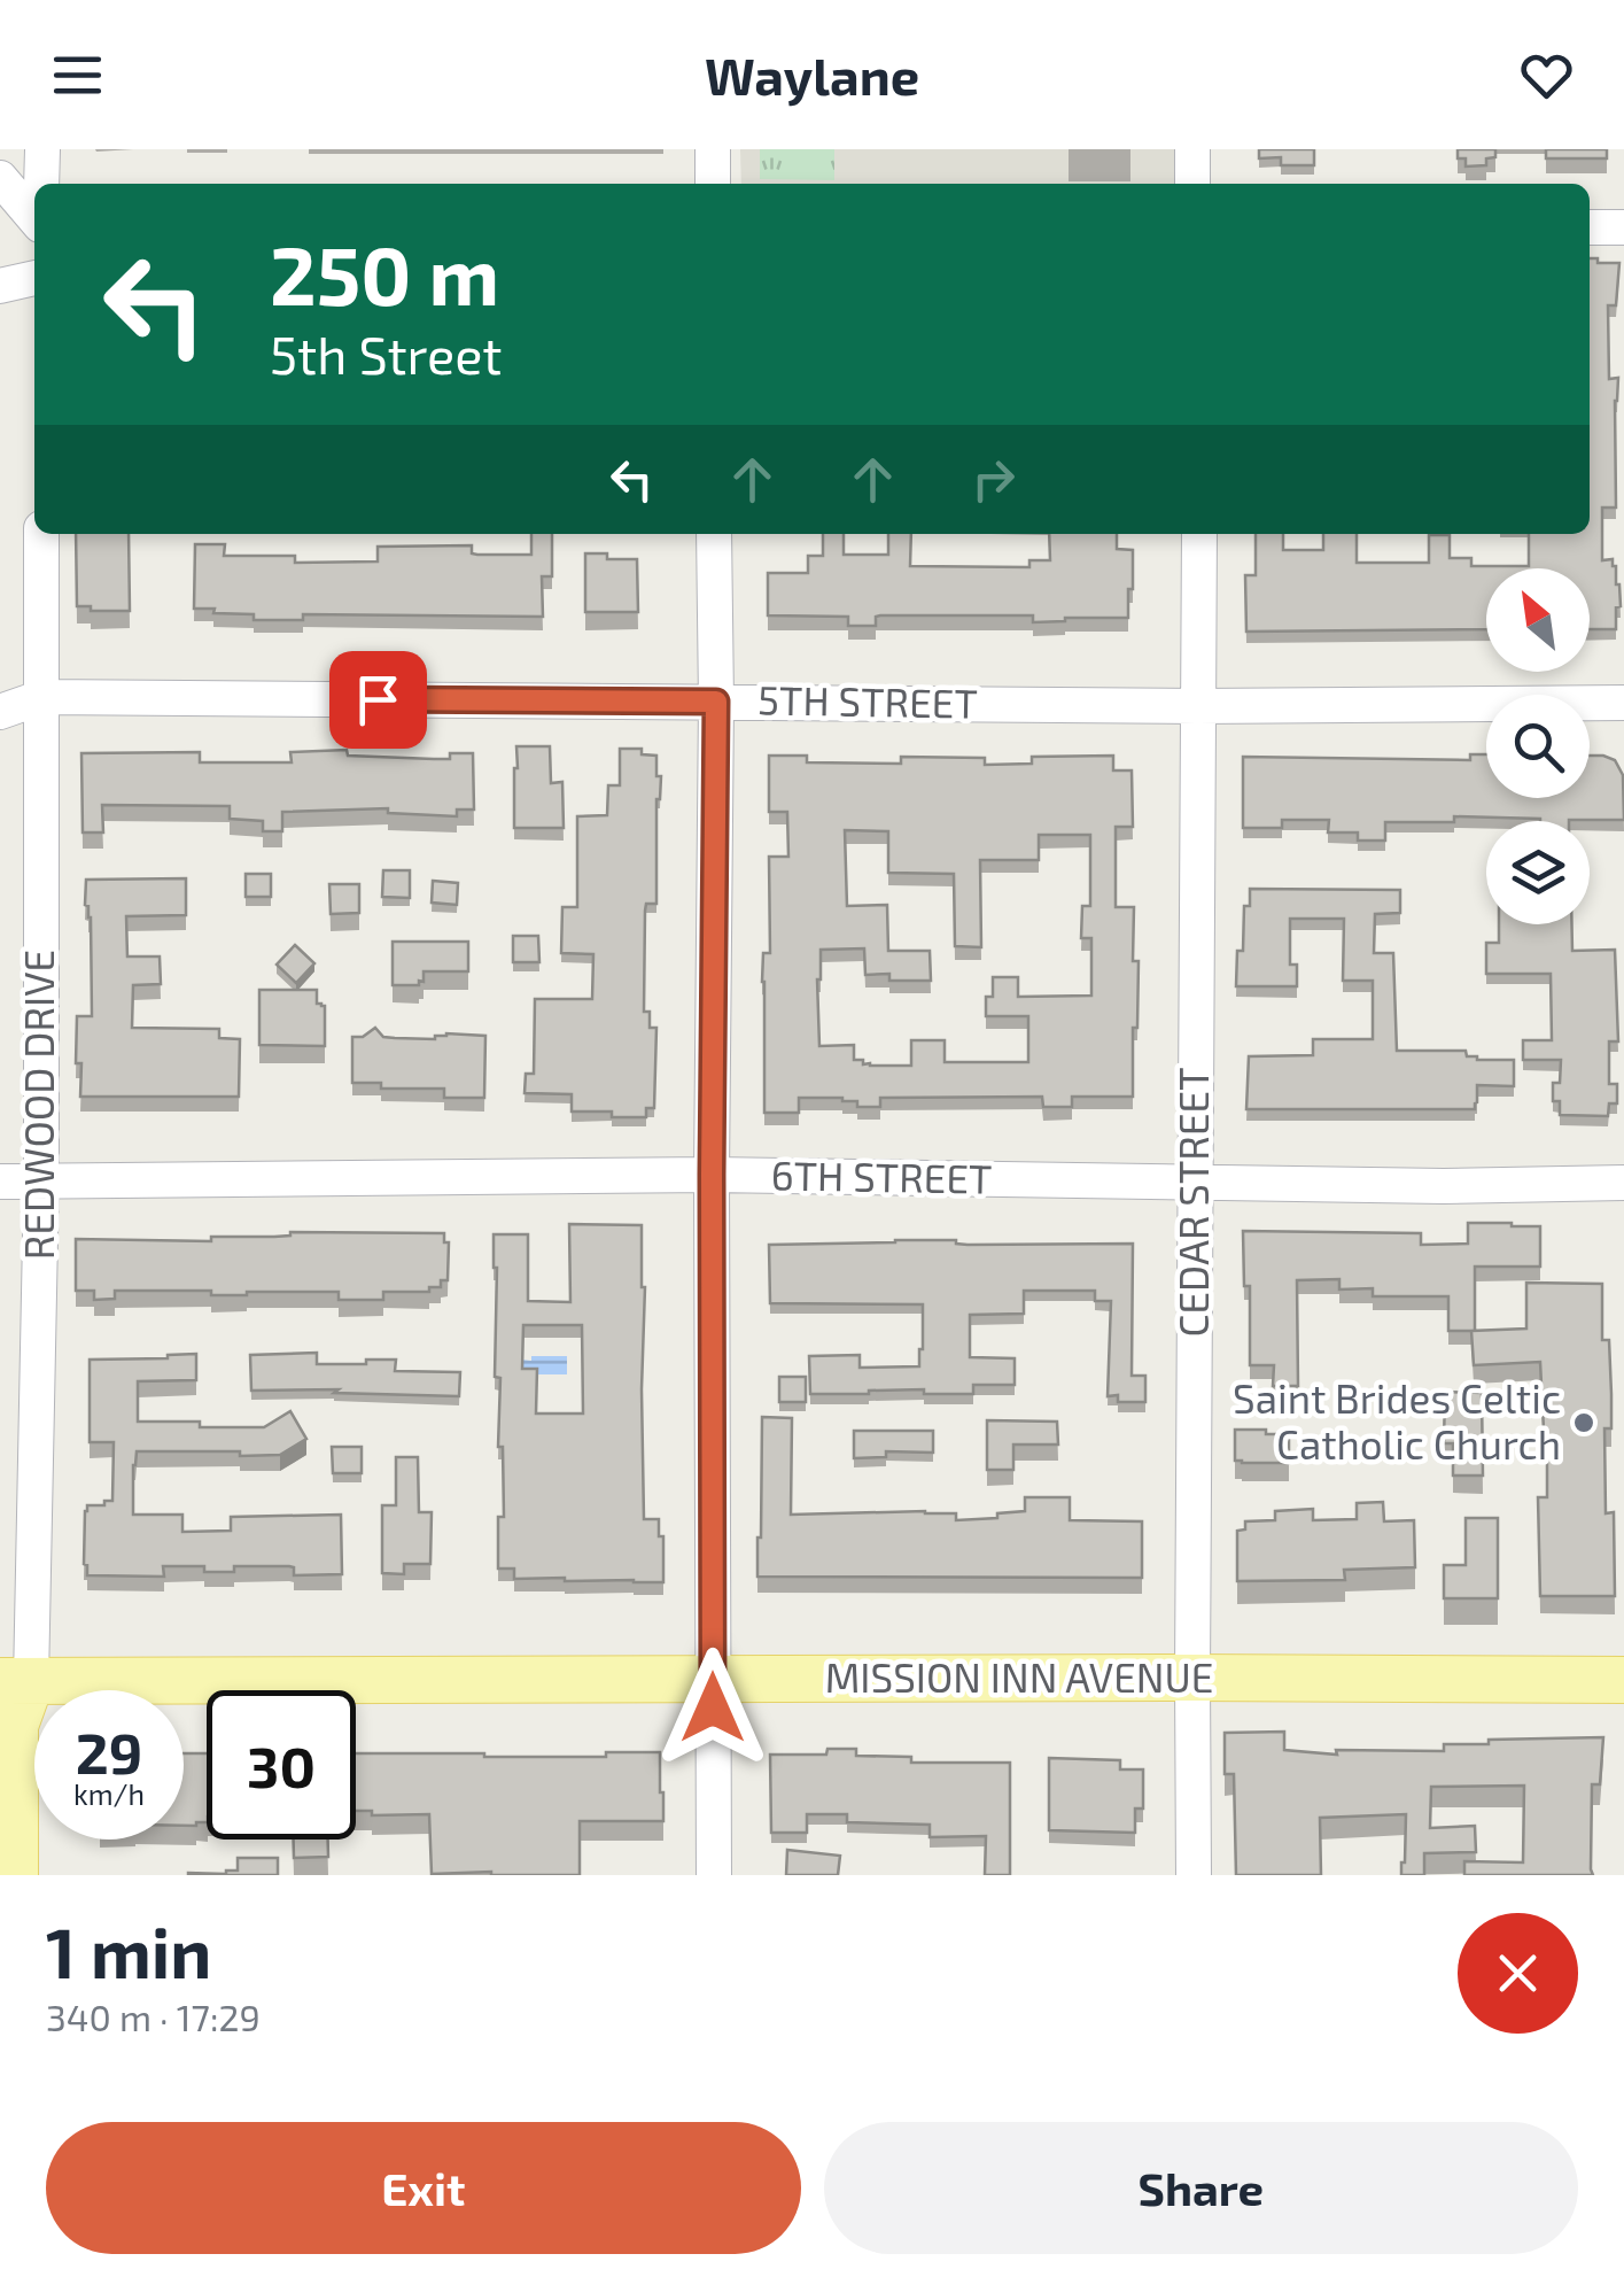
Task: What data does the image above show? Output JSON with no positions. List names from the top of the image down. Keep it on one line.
{"streets":{"main road":["REDWOOD DRIVE","MISSION INN AVENUE"],"street":["5TH STREET","6TH STREET","CEDAR STREET"]},"crossings":[["5TH STREET","REDWOOD DRIVE"],["5TH STREET","CEDAR STREET"],["REDWOOD DRIVE","6TH STREET"],["REDWOOD DRIVE","MISSION INN AVENUE"],["6TH STREET","CEDAR STREET"],["CEDAR STREET","MISSION INN AVENUE"]],"places":["Saint Brides Celtic Catholic Church"],"north":"top left","page":{"header":"Waylane","turn":["250 m","5th Street"],"speed":"29 km/h","limit":"30","heading":["1 min","340 m · 17:29"],"buttons":["Exit","Share"]}}
